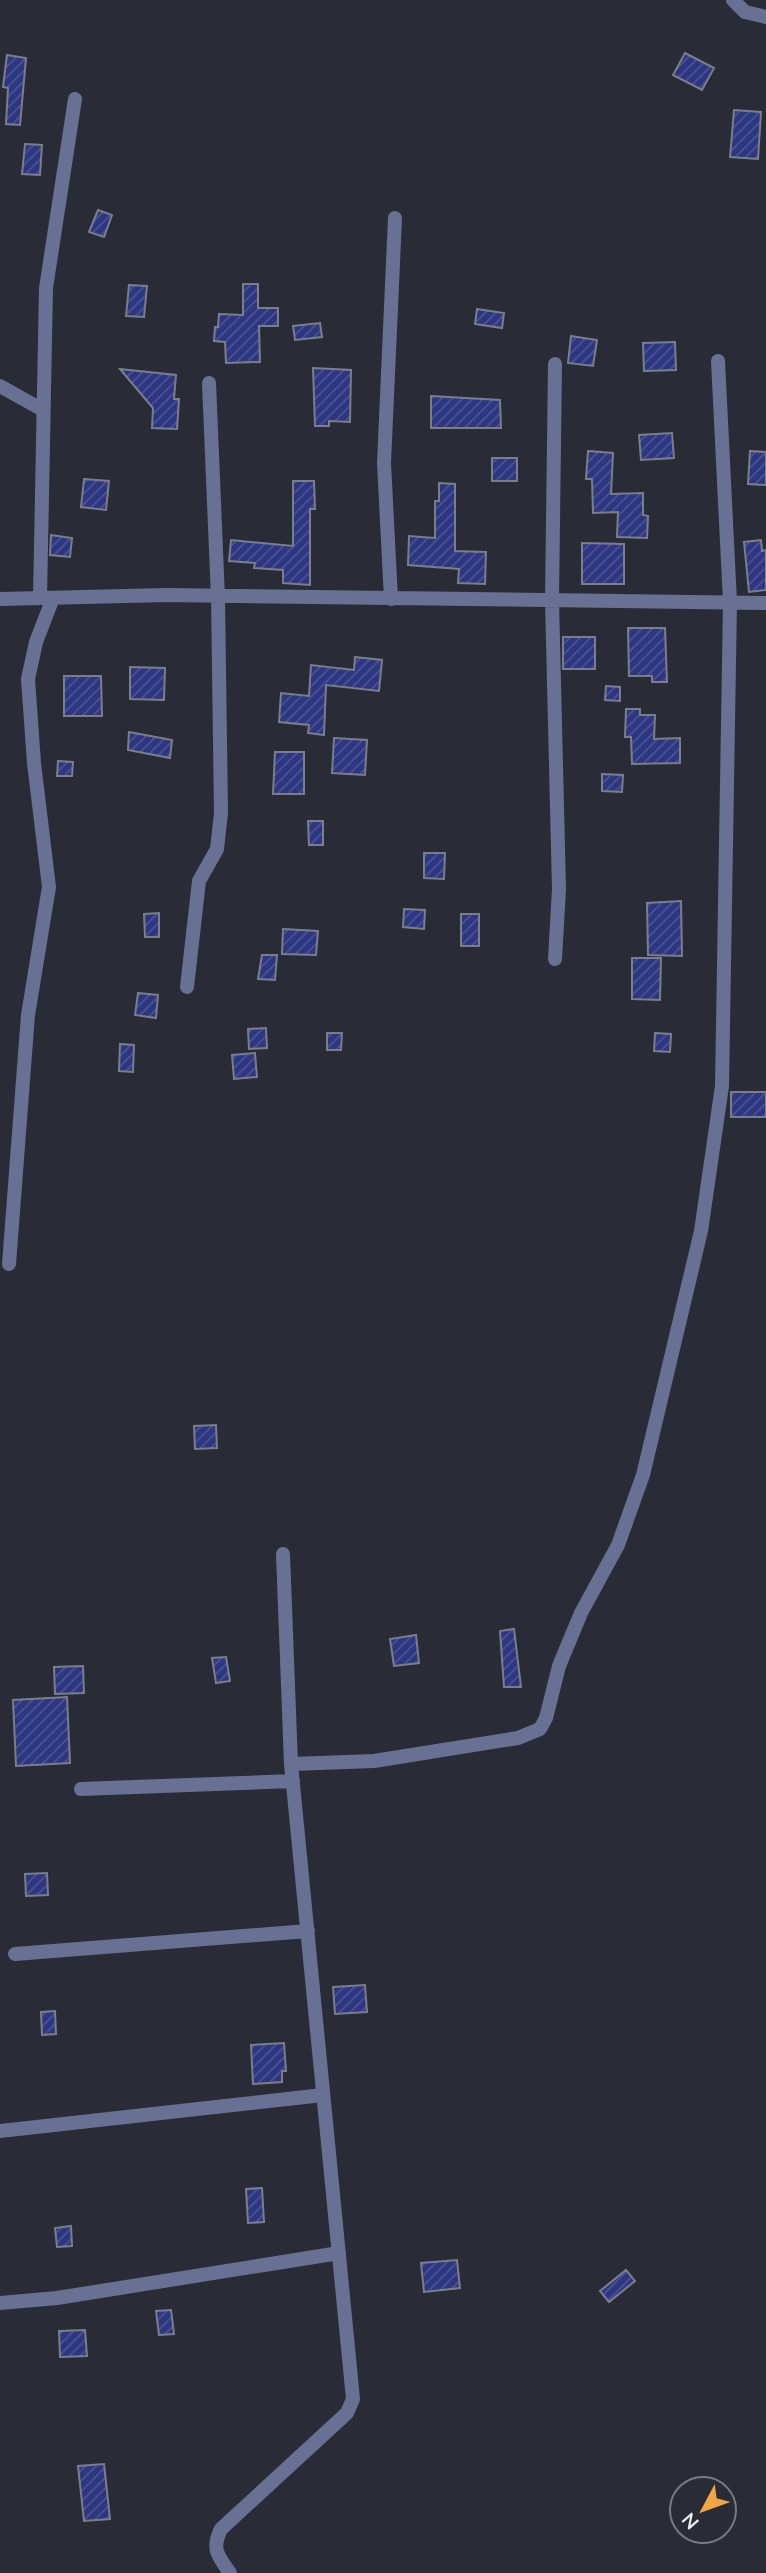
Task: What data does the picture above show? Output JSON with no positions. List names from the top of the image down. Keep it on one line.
{"north":"bottom left"}
